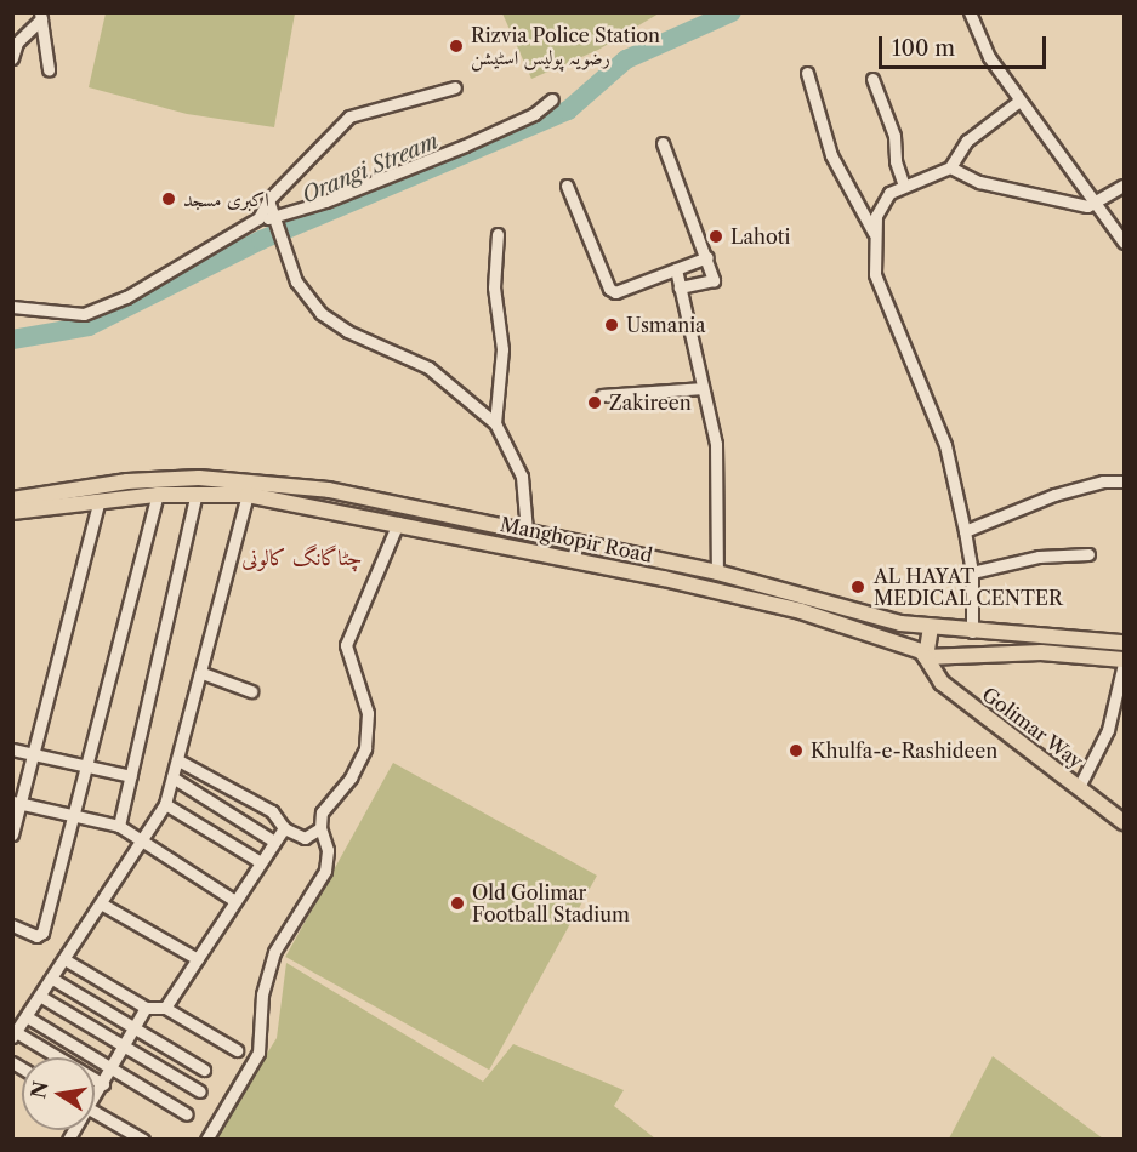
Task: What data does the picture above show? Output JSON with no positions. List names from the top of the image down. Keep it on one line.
{"streets":{"main road":["Manghopir Road","Golimar Way"]},"crossings":[["Manghopir Road","Golimar Way"]],"districts":["چٹاگانگ کالونی"],"water":["Orangi Stream"],"places":["Rizvia Police Station رضویہ پولیس اسٹیشن","اکبری مسجد","Lahoti","Usmania","Zakireen","AL HAYAT MEDICAL CENTER","Khulfa-e-Rashideen","Old Golimar Football Stadium"],"scale_bar":"100 m","north":"left"}
